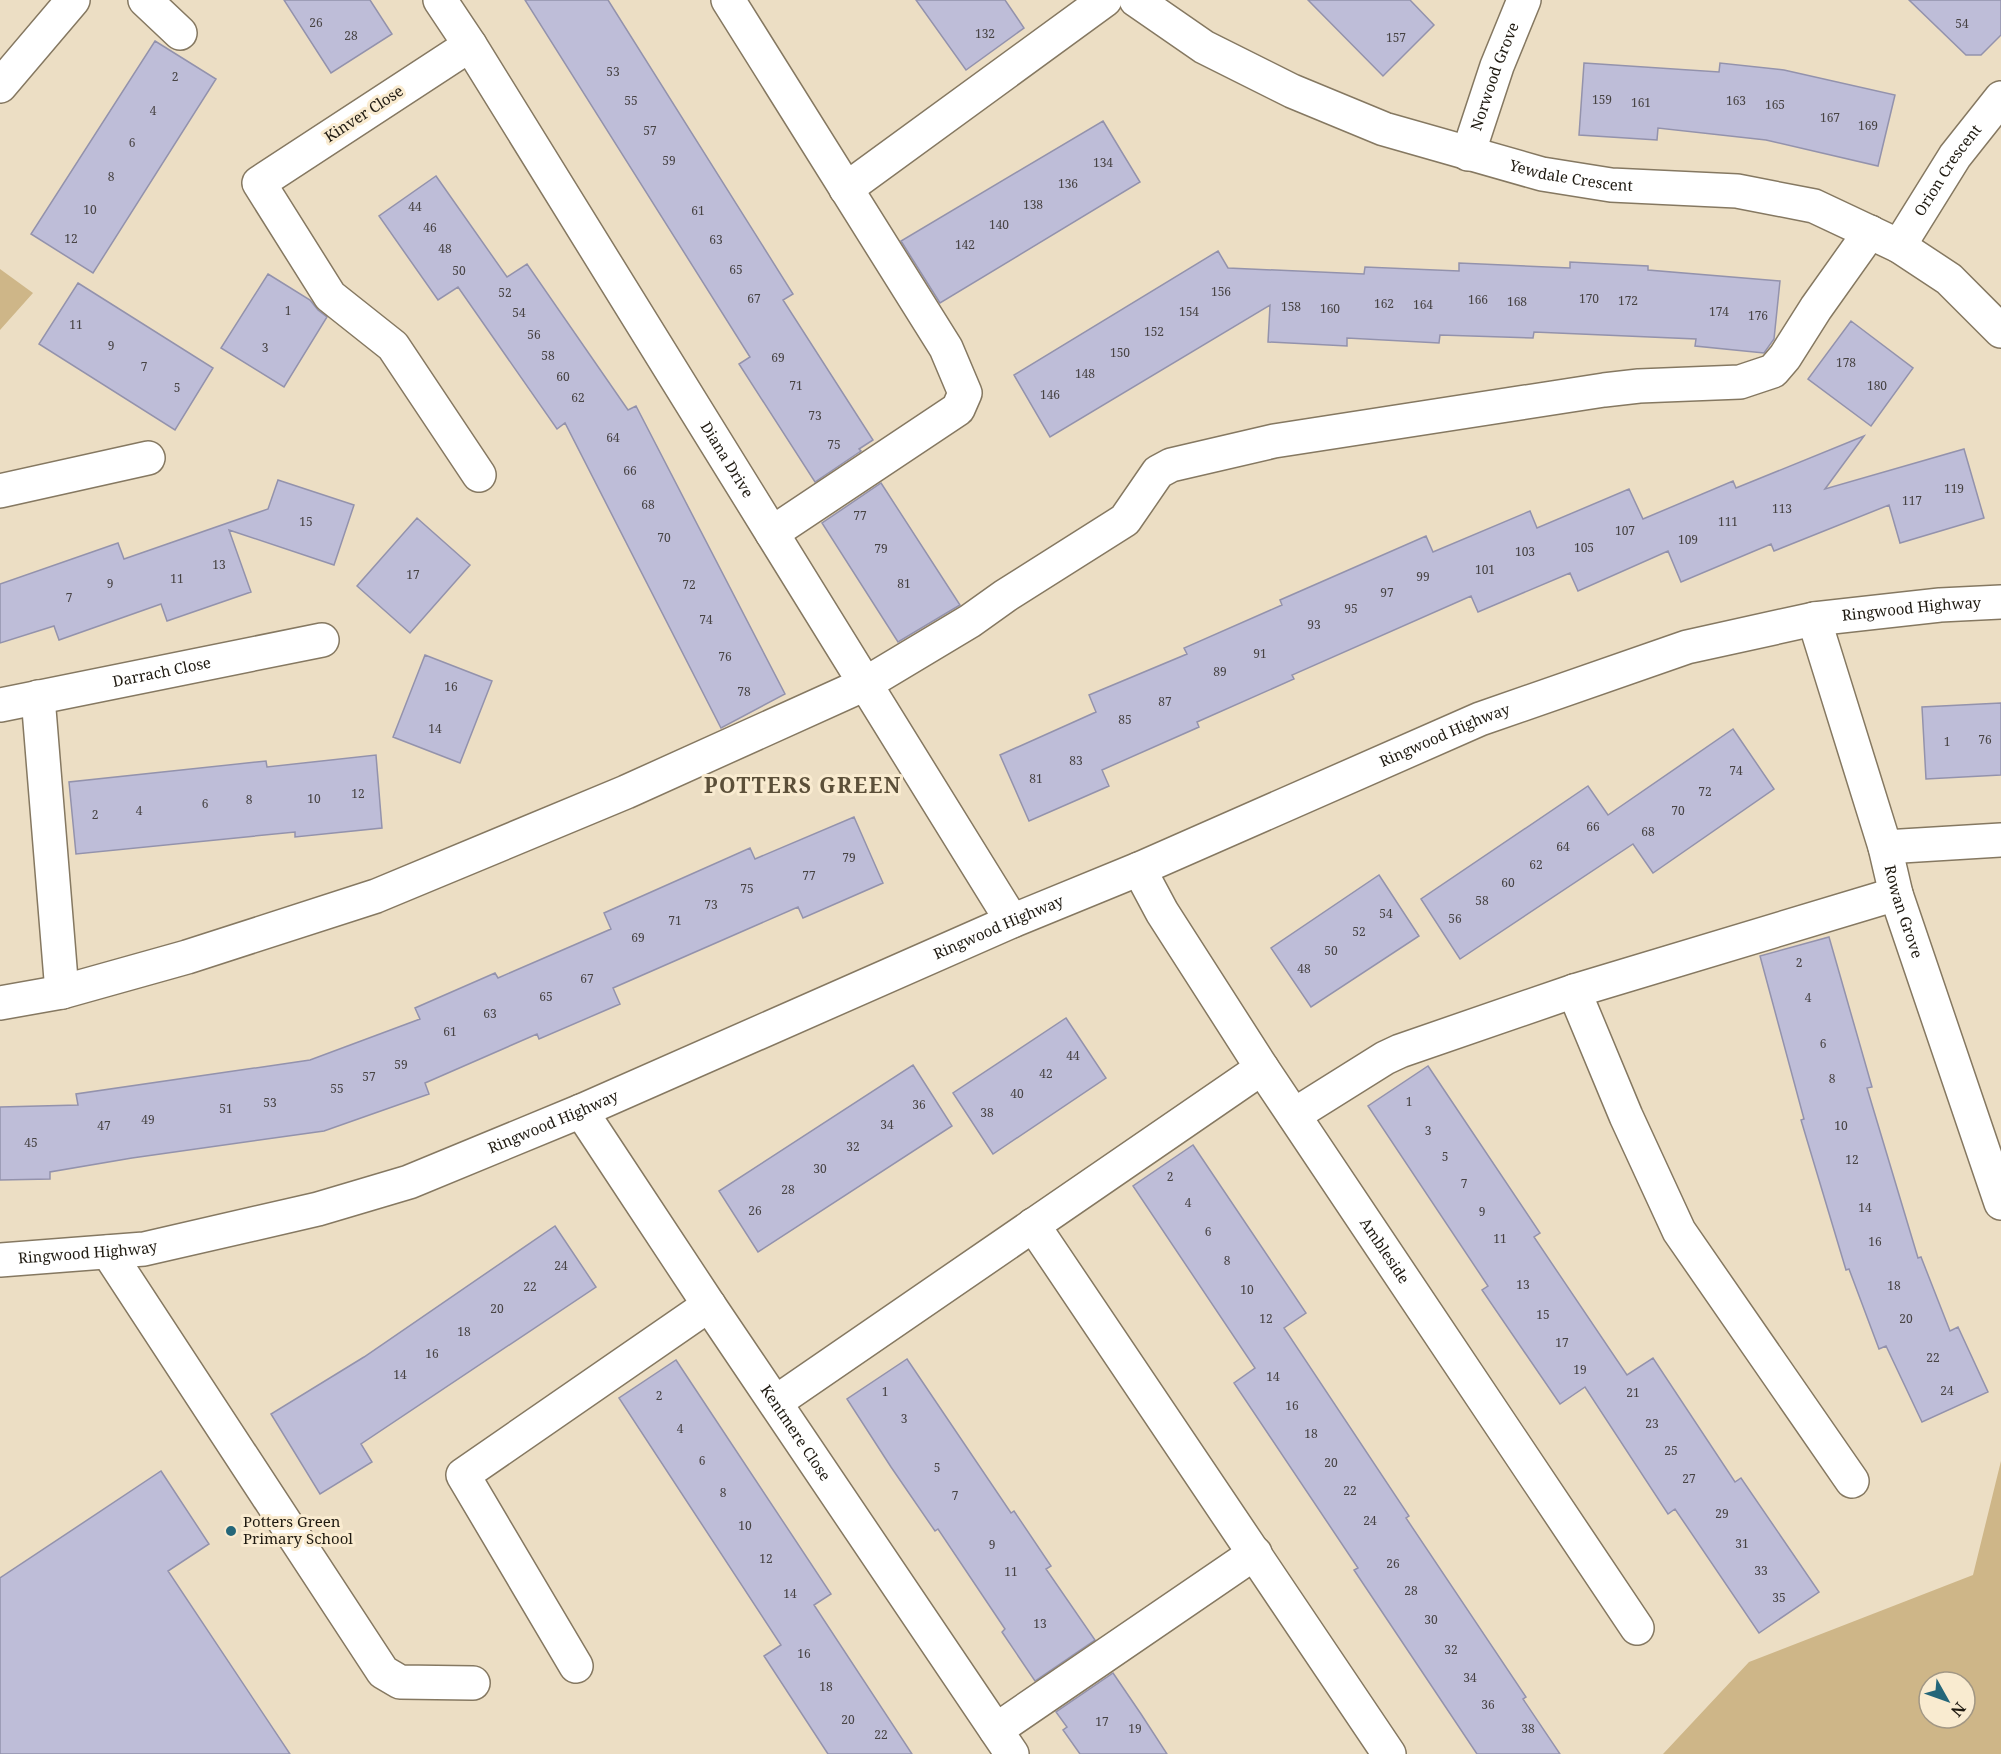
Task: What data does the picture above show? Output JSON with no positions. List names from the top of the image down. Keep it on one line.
{"streets":{"street":["Norwood Grove","Kinver Close","Orion Crescent","Yewdale Crescent","Diana Drive","Ringwood Highway","Darrach Close","Rowan Grove","Ambleside","Kentmere Close"]},"crossings":[["Norwood Grove","Yewdale Crescent"],["Kinver Close","Diana Drive"],["Orion Crescent","Yewdale Crescent"],["Diana Drive","Ringwood Highway"],["Ringwood Highway","Rowan Grove"],["Ringwood Highway","Ambleside"],["Ringwood Highway","Kentmere Close"]],"districts":["POTTERS GREEN"],"places":["Potters Green Primary School"],"house_numbers":["26","54","132","28","157","53","2","159","55","163","161","165","4","167","169","57","6","59","134","8","136","138","44","10","61","140","46","12","63","142","48","65","50","156","52","67","170","166","172","168","162","164","158","160","1","154","174","54","176","11","152","56","9","3","150","58","69","178","7","148","60","71","180","5","146","62","73","64","75","66","119","117","68","113","77","15","111","107","70","109","105","79","103","13","101","17","99","11","9","81","72","97","7","95","74","93","91","76","89","16","78","87","85","14","76","1","83","74","81","72","12","10","8","6","4","70","2","66","68","64","79","62","77","60","75","58","73","54","56","71","52","69","50","2","48","67","65","4","63","61","6","44","59","42","57","8","55","40","1","53","36","51","38","49","34","47","10","3","45","32","5","12","30","2","7","28","4","14","26","9","6","11","16","8","24","13","18","22","10","20","15","12","20","18","17","16","22","19","14","14","24","1","21","2","16","3","23","4","18","25","6","20","5","27","22","8","7","29","24","10","31","9","12","26","33","11","28","14","35","30","13","32","16","34","18","36","20","17","19","38","22"],"north":"bottom right"}
